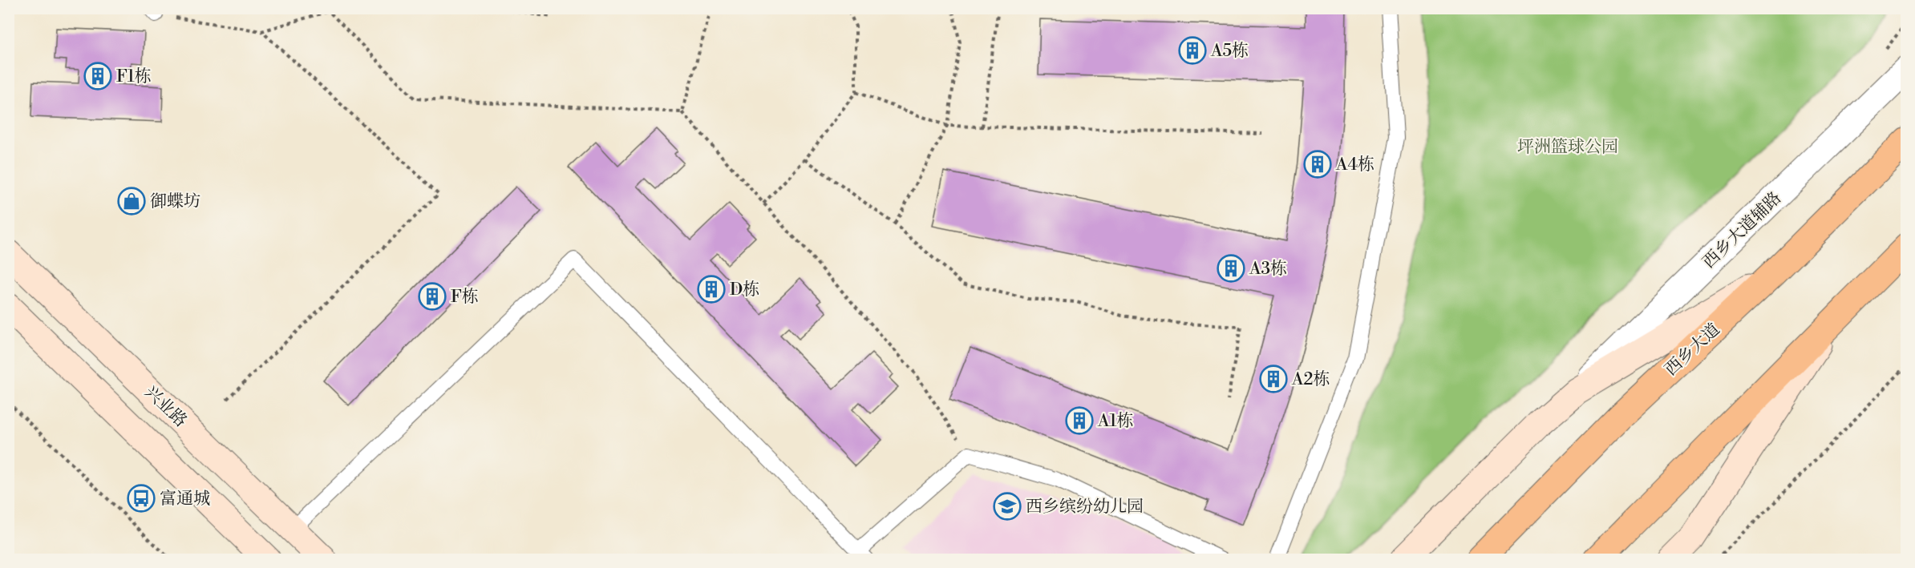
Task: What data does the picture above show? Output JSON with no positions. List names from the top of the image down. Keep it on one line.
{"streets":{"main road":["西乡大道辅路","西乡大道","兴业路"]},"crossings":[["西乡大道辅路","西乡大道"]],"parks":["坪洲篮球公园"],"places":{"building":["A5栋","F1栋","A4栋","A3栋","D栋","F栋","A2栋","A1栋"],"shop":["御蝶坊"],"bus stop":["富通城"],"school or university":["西乡缤纷幼儿园"]}}
